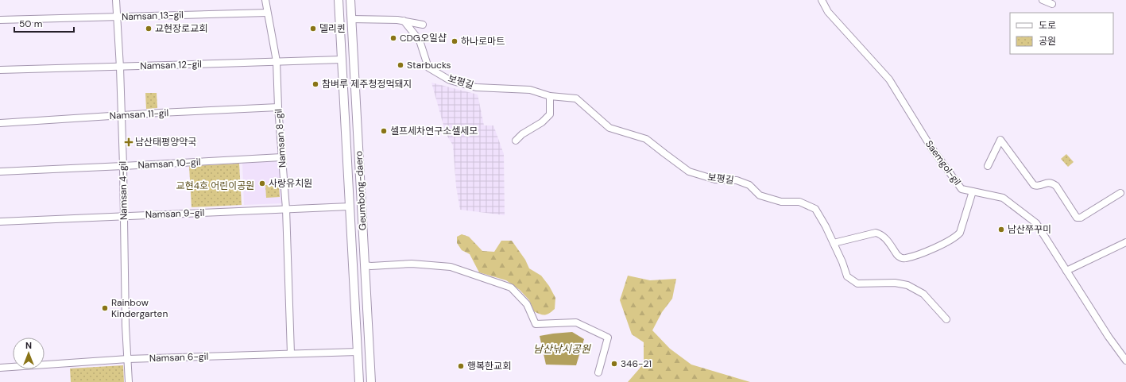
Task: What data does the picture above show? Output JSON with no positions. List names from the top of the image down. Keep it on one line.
{"streets":{"street":["Namsan 13-gil","Namsan 12-gil","보평길","Namsan 11-gil","Namsan 8-gil","Saemgol-gil","Namsan 10-gil","Namsan 4-gil","Geumbong-daero","Namsan 9-gil","Namsan 6-gil"]},"crossings":[["Namsan 13-gil","Namsan 8-gil"],["Namsan 13-gil","Namsan 4-gil"],["Namsan 12-gil","Namsan 8-gil"],["Namsan 12-gil","Namsan 4-gil"],["Namsan 12-gil","Geumbong-daero"],["Namsan 11-gil","Namsan 8-gil"],["Namsan 11-gil","Namsan 4-gil"],["Namsan 8-gil","Namsan 10-gil"],["Namsan 8-gil","Namsan 9-gil"],["Namsan 8-gil","Namsan 6-gil"],["Namsan 10-gil","Namsan 4-gil"],["Namsan 4-gil","Namsan 9-gil"],["Namsan 4-gil","Namsan 6-gil"],["Geumbong-daero","Namsan 9-gil"],["Geumbong-daero","Namsan 6-gil"]],"water":["남산낚시공원"],"parks":["교현4호 어린이공원"],"places":{"other":["교현장로교회","델리퀸","CDG오일샵","하나로마트","Starbucks","참벼루 제주청정먹돼지","셀프세차연구소셀세모","사랑유치원","남산쭈꾸미","Rainbow Kindergarten","346-21","행복한교회"],"health":["남산태평양약국"]},"legend":["도로","공원"],"scale_bar":"50 m","north":"top"}
